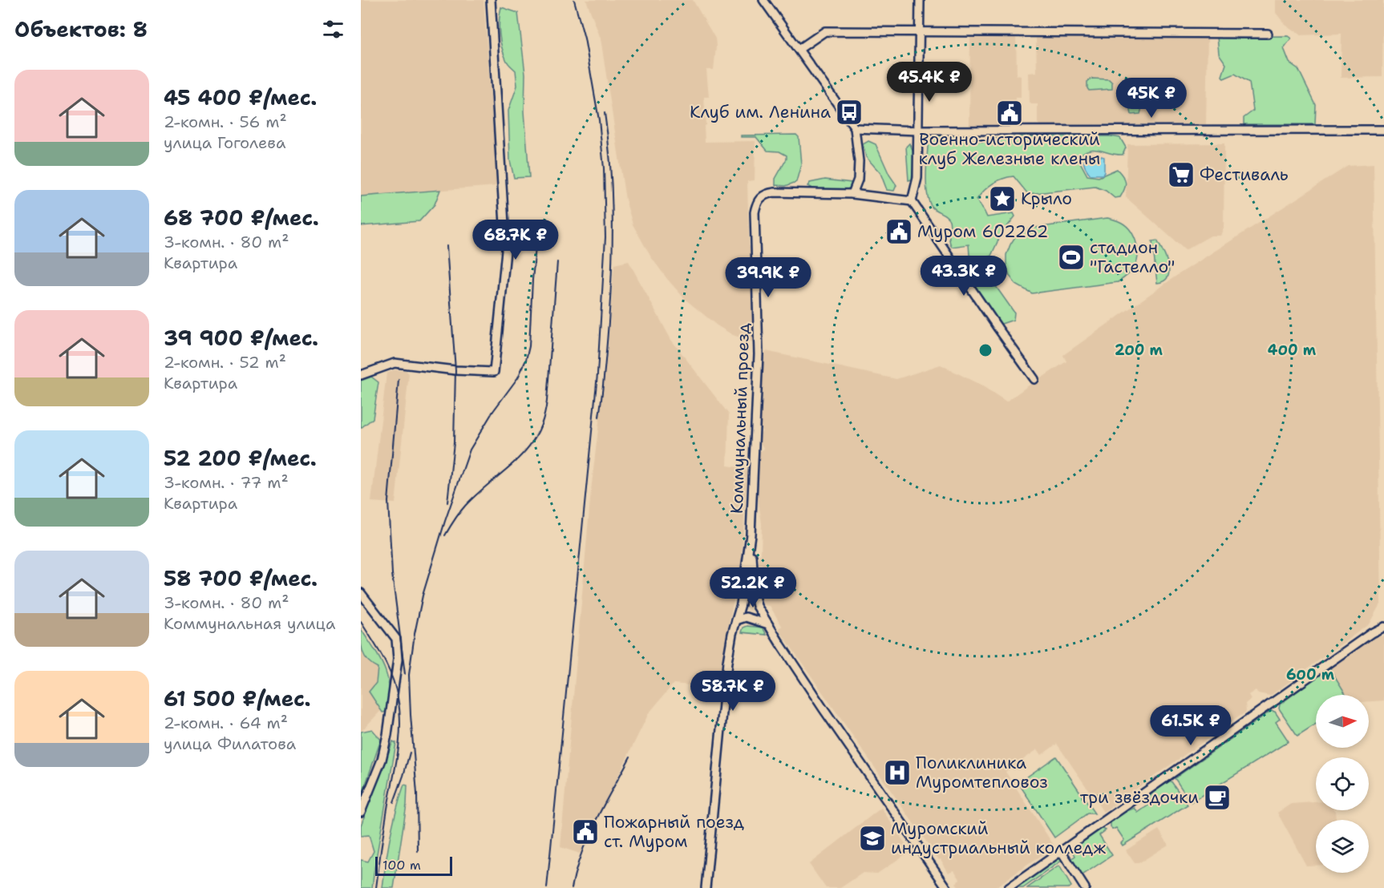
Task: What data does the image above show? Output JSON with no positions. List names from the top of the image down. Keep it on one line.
{"streets":{"street":["Коммунальный проезд"]},"places":{"bus stop":["Клуб им. Ленина"],"public building":["Военно-исторический клуб Железные клены","Муром 602262","Пожарный поезд ст. Муром"],"supermarket":["Фестиваль"],"place":["Крыло"],"sports":["стадион \"Гастелло\""],"hospital":["Поликлиника Муромтепловоз"],"cafe":["три звёздочки"],"school or university":["Муромский индустриальный колледж"]},"scale_bar":"100 m","north":"right","page":{"heading":"Объектов: 8","list":[{"name":"45 400 ₽/мес.","note":"2-комн. · 56 m² · улица Гоголева"},{"name":"68 700 ₽/мес.","note":"3-комн. · 80 m² · Квартира"},{"name":"39 900 ₽/мес.","note":"2-комн. · 52 m² · Квартира"},{"name":"52 200 ₽/мес.","note":"3-комн. · 77 m² · Квартира"},{"name":"58 700 ₽/мес.","note":"3-комн. · 80 m² · Коммунальная улица"},{"name":"61 500 ₽/мес.","note":"2-комн. · 64 m² · улица Филатова"}],"price":["45.4K ₽","45K ₽","68.7K ₽","43.3K ₽","39.9K ₽","52.2K ₽","58.7K ₽","61.5K ₽"],"scale":"100 m"},"rings":["200 m","400 m","600 m"]}
